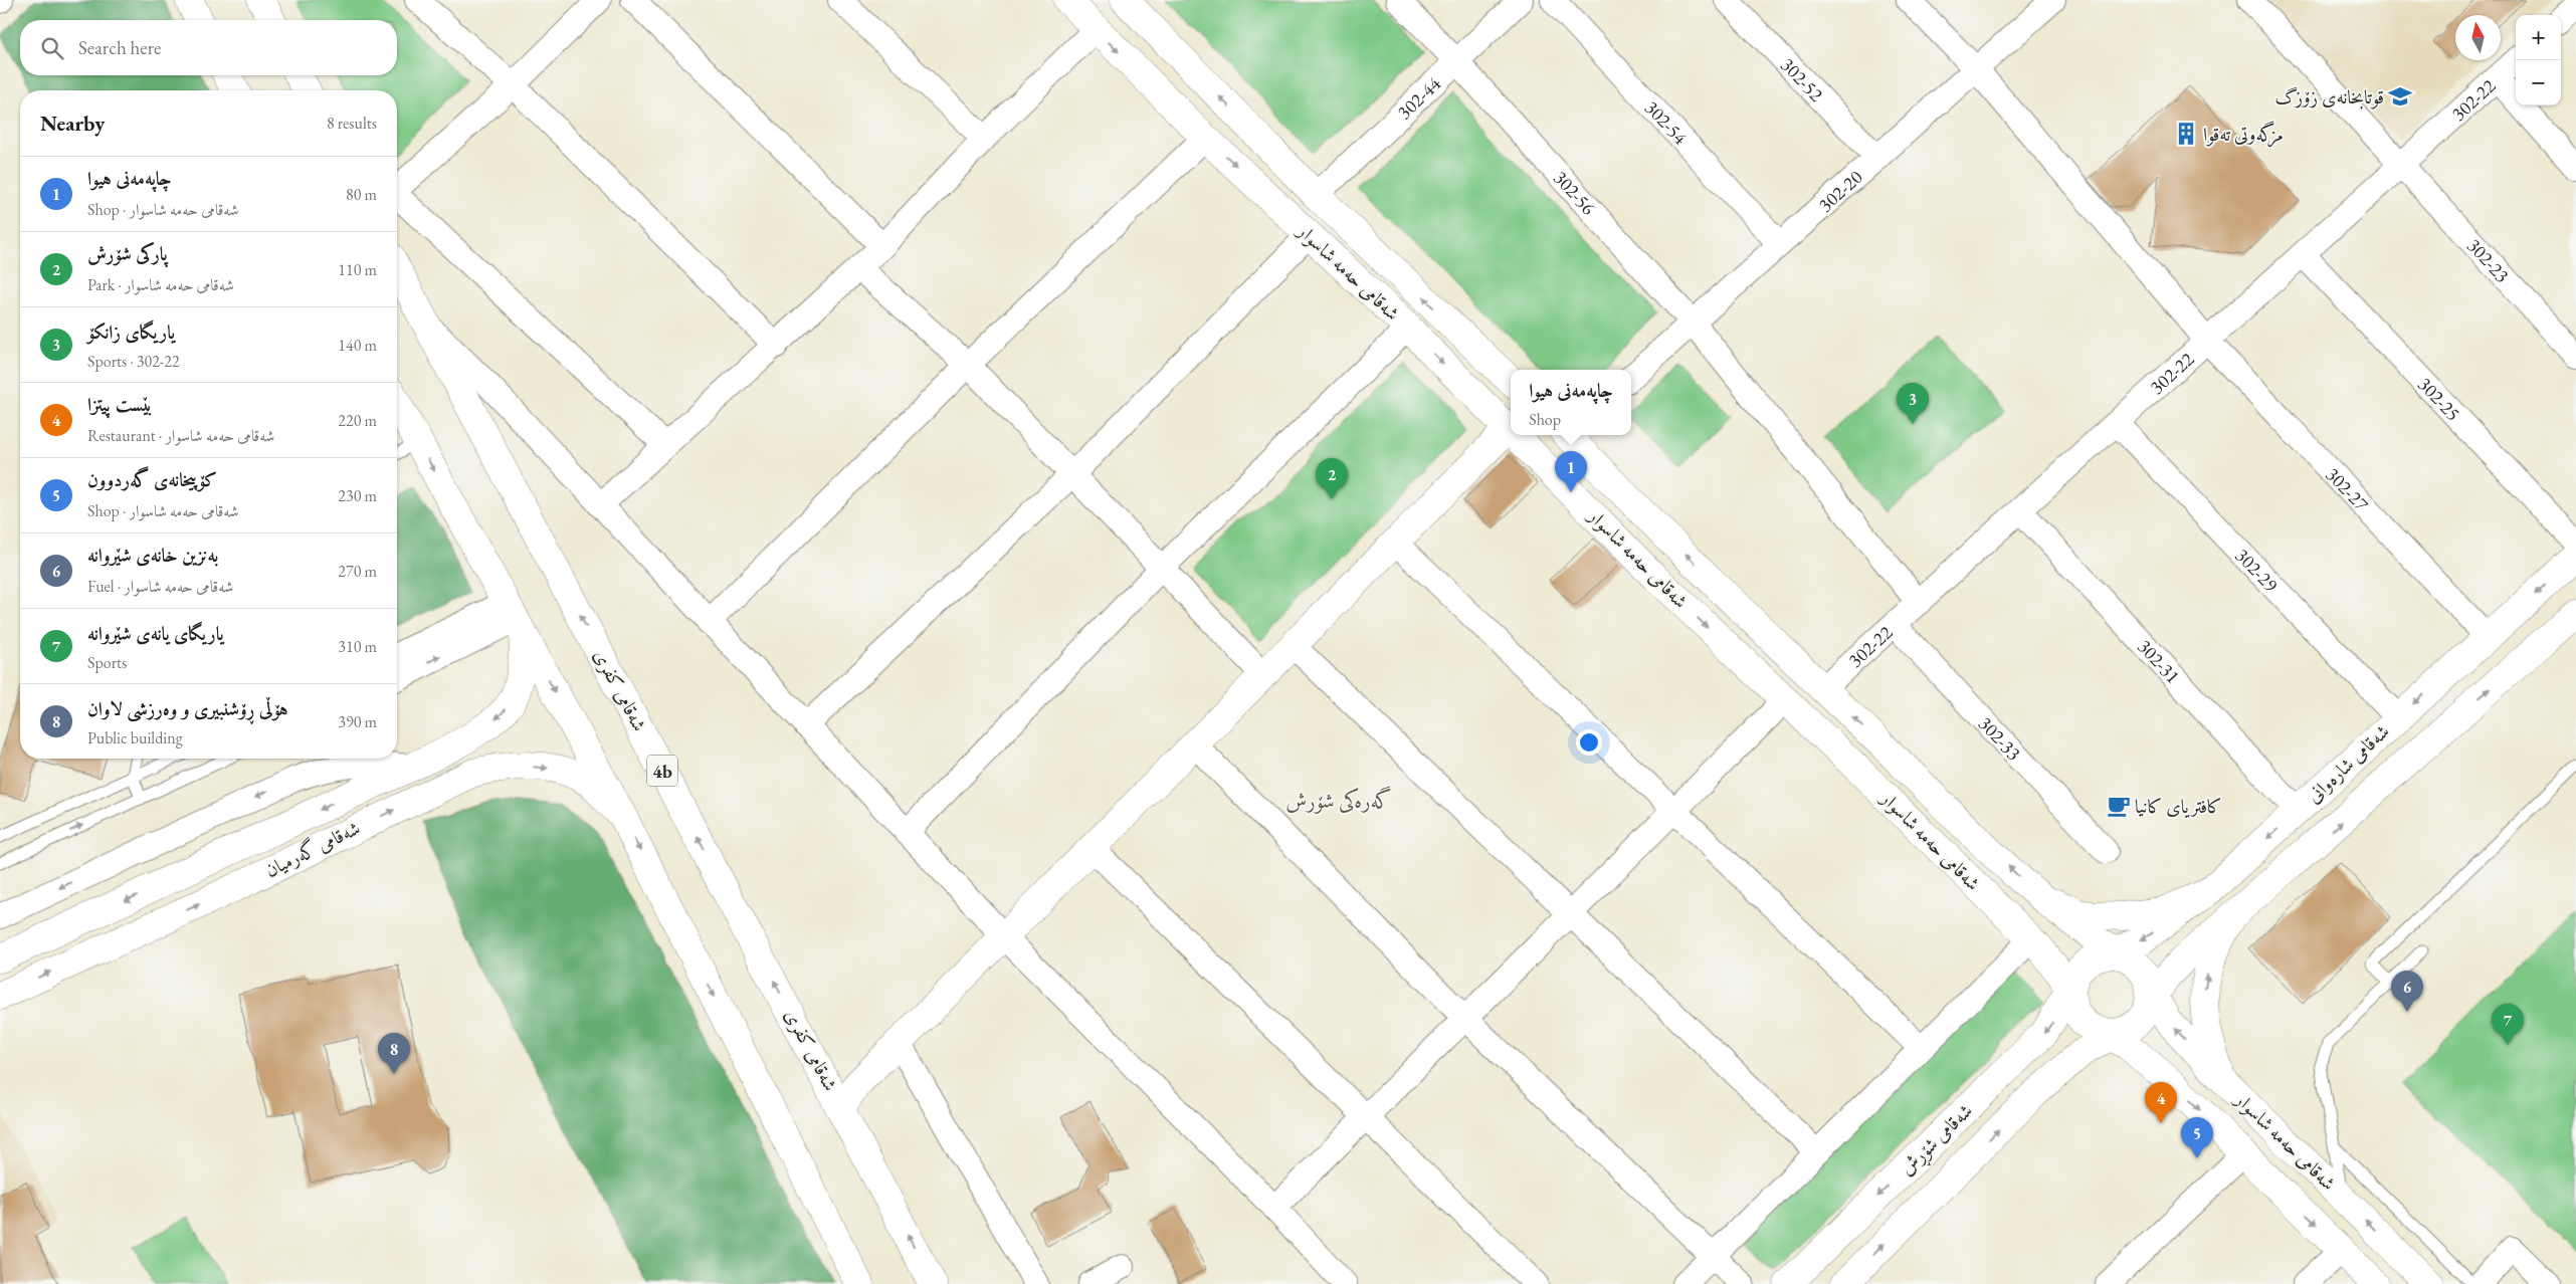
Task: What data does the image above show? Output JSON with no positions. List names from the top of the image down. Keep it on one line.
{"streets":{"main road":["شەقامی حەمە شاسوار","شەقامی کفری","شەقامی شارەوانی","4b","شەقامی گەرمیان","شەقامی شۆڕش"],"street":["302-52","302-44","302-22","302-54","302-20","302-56","302-23","302-25","302-27","302-29","302-31","302-33"]},"crossings":[["302-52","302-20"],["302-44","302-56"],["302-44","شەقامی حەمە شاسوار"],["302-22","302-56"],["302-22","302-23"],["302-22","شەقامی حەمە شاسوار"],["302-22","302-25"],["302-22","302-27"],["302-22","302-29"],["302-22","302-31"],["302-22","302-33"],["302-54","302-20"],["302-20","302-56"],["302-20","302-27"],["شەقامی حەمە شاسوار","شەقامی شارەوانی"],["شەقامی حەمە شاسوار","شەقامی شۆڕش"],["302-27","شەقامی شارەوانی"],["302-29","شەقامی شارەوانی"],["302-31","شەقامی شارەوانی"],["شەقامی شارەوانی","شەقامی شۆڕش"]],"districts":["گەرەکی شۆرش"],"places":{"school or university":["قوتابخانه‌ی زۆزگ"],"building":["مزگه‌وتی ته‌قوا"],"cafe":["کافتریای کانیا"]},"north":"top","page":{"map_buttons":["+","−"],"search":"Search here","heading":["Nearby","8 results"],"list":[{"mark":"1","name":"چاپەمەنی هیوا","note":"Shop · شەقامی حەمە شاسوار","value":"80 m"},{"mark":"2","name":"پارکی شۆرش","note":"Park · شەقامی حەمە شاسوار","value":"110 m"},{"mark":"3","name":"یاریگای زانکۆ","note":"Sports · 302-22","value":"140 m"},{"mark":"4","name":"بێست پیتزا","note":"Restaurant · شەقامی حەمە شاسوار","value":"220 m"},{"mark":"5","name":"کۆپیخانەی گەردوون","note":"Shop · شەقامی حەمە شاسوار","value":"230 m"},{"mark":"6","name":"بەنزین خانەی شێروانە","note":"Fuel · شەقامی حەمە شاسوار","value":"270 m"},{"mark":"7","name":"یاریگای یانەی شێروانە","note":"Sports","value":"310 m"},{"mark":"8","name":"هۆڵی ڕۆشنبیری و وەرزشی لاوان","note":"Public building","value":"390 m"}],"popup":["چاپەمەنی هیوا","Shop"],"pins":["3","1","2","6","7","8","4","5"]}}
